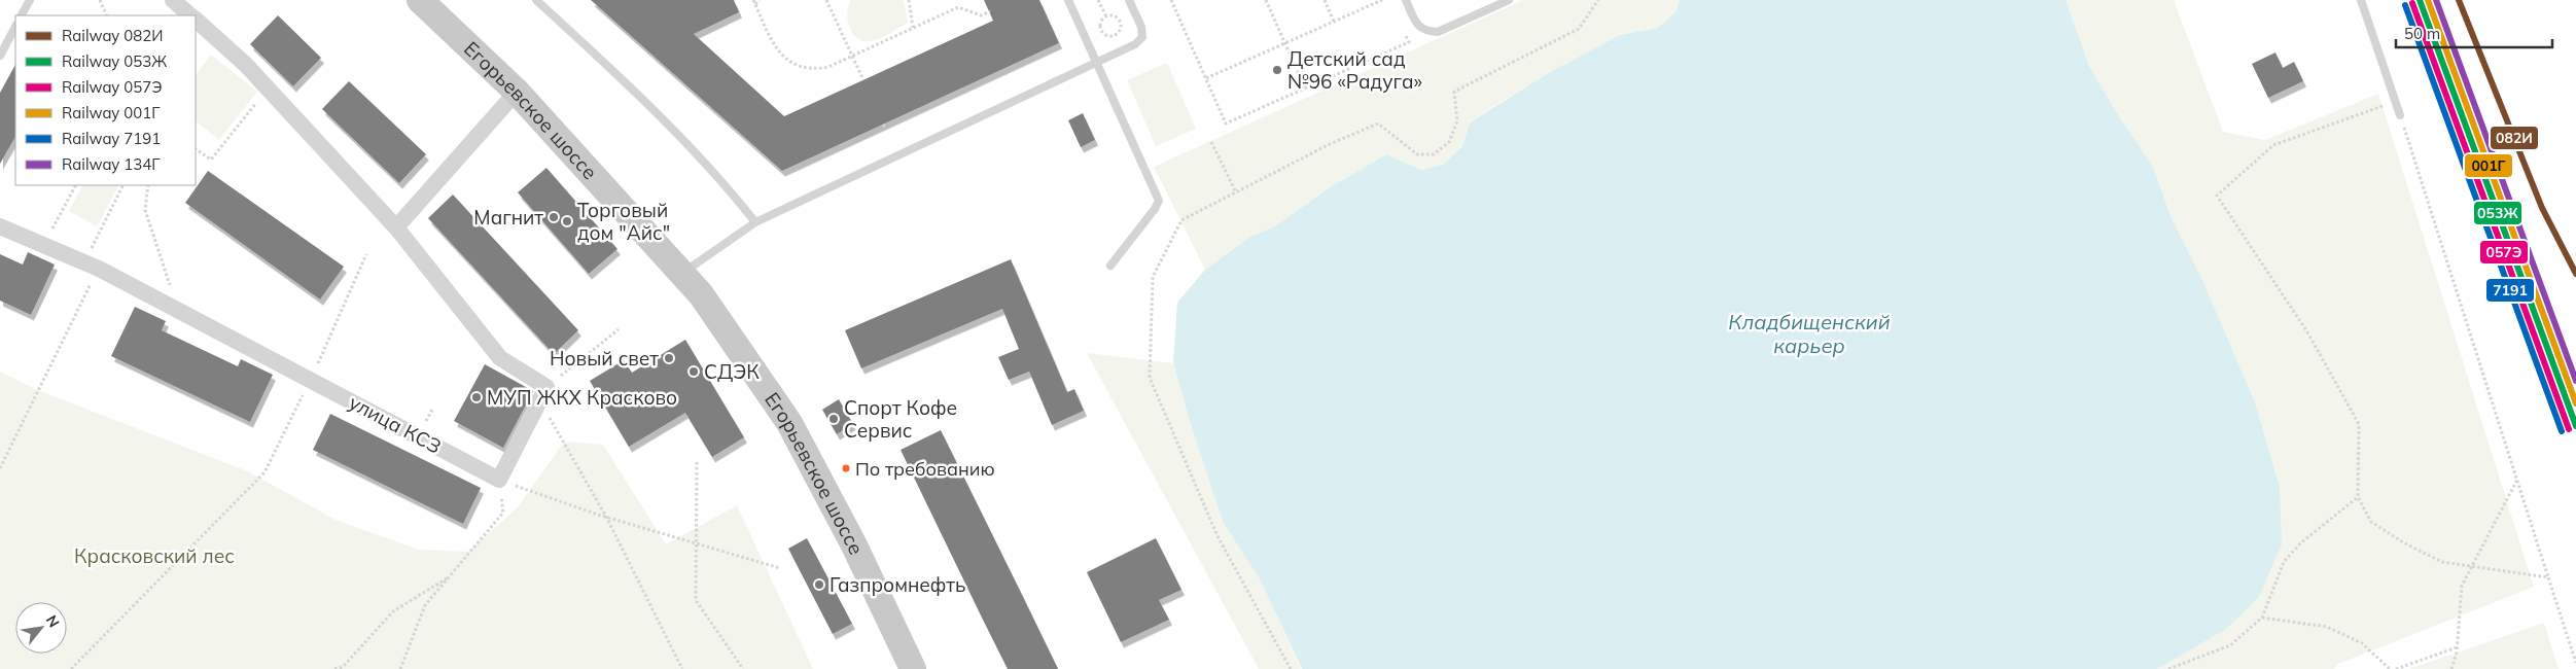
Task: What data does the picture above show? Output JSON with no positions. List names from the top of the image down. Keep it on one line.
{"streets":{"main road":["Егорьевское шоссе"],"street":["улица КСЗ"]},"water":["Кладбищенский карьер"],"parks":["Красковский лес"],"places":["Детский сад №96 «Радуга»","Магнит","Торговый дом \"Айс\"","Новый свет","СДЭК","МУП ЖКХ Красково","Спорт Кофе Сервис","По требованию","Газпромнефть"],"lines":["rail line 082И","rail line 053Ж","rail line 001Г","rail line 134Г","rail line 057Э","rail line 7191"],"legend":["Railway 082И","Railway 053Ж","Railway 057Э","Railway 001Г","Railway 7191","Railway 134Г"],"scale_bar":"50 m","north":"top right"}
